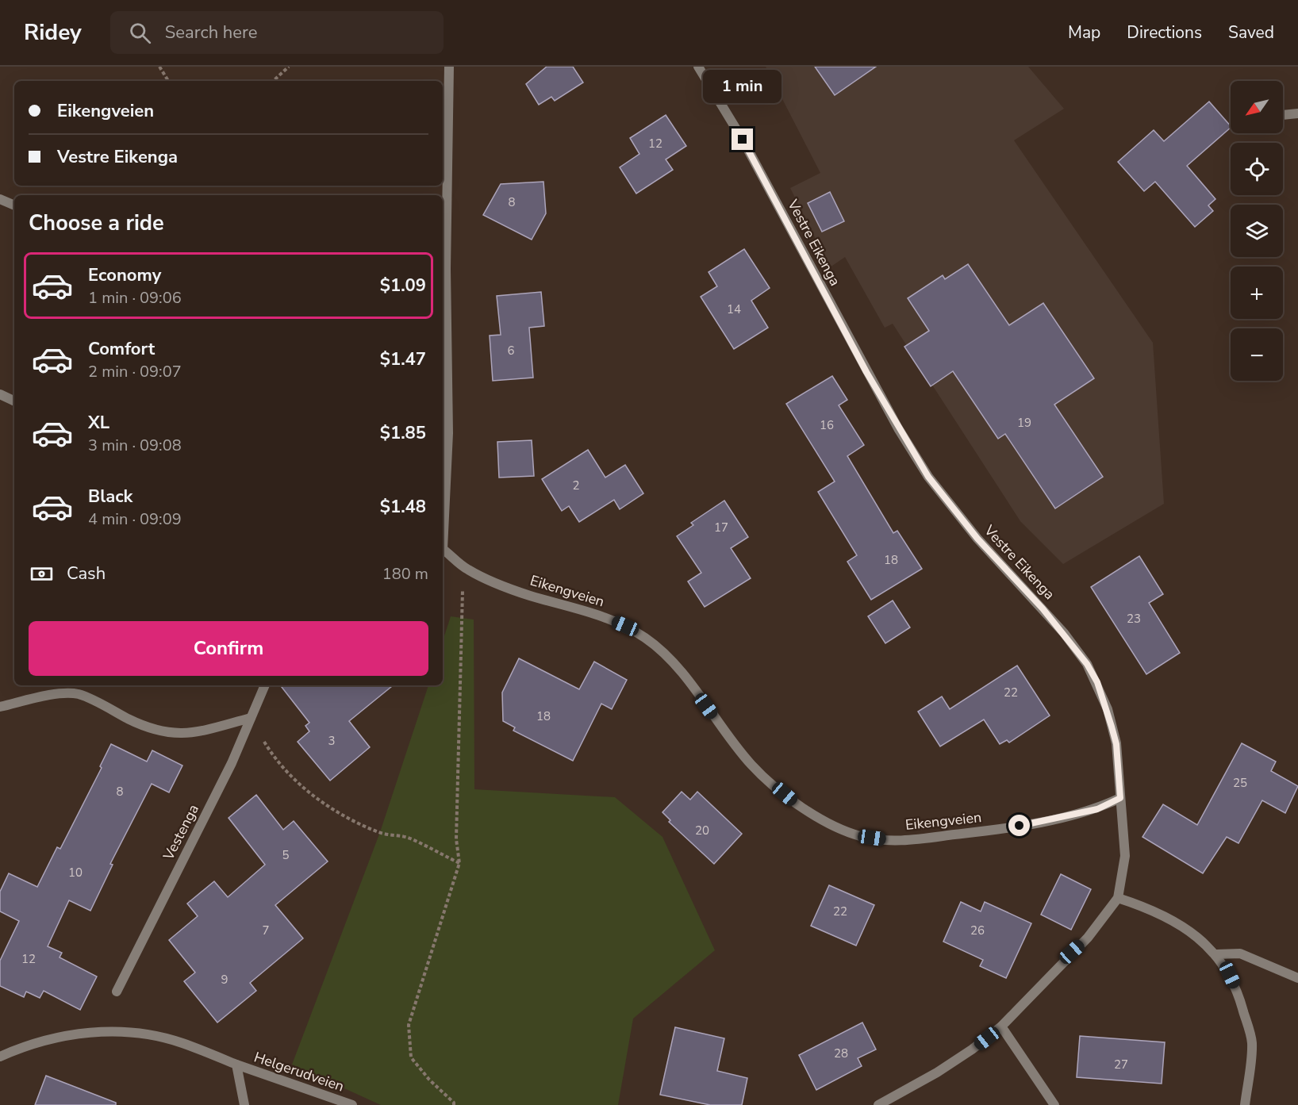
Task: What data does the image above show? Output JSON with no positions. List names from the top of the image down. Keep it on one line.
{"streets":{"street":["Vestre Eikenga","Eikengveien","Vestenga","Helgerudveien"]},"crossings":[["Vestre Eikenga","Eikengveien"]],"house_numbers":["12","8","14","6","19","16","2","17","18","23","22","18","3","25","8","20","5","10","22","7","26","12","9","28","27"],"north":"bottom left","page":{"header":"Ridey","search":"Search here","nav":["Map","Directions","Saved"],"bubble":"1 min","map_buttons":["+","−"],"banner":["Eikengveien","Vestre Eikenga"],"heading":"Choose a ride","list":[{"name":"Economy","note":"1 min · 09:06","value":"$1.09"},{"name":"Comfort","note":"2 min · 09:07","value":"$1.47"},{"name":"XL","note":"3 min · 09:08","value":"$1.85"},{"name":"Black","note":"4 min · 09:09","value":"$1.48"}],"pay":["Cash","180 m"],"buttons":"Confirm"}}
